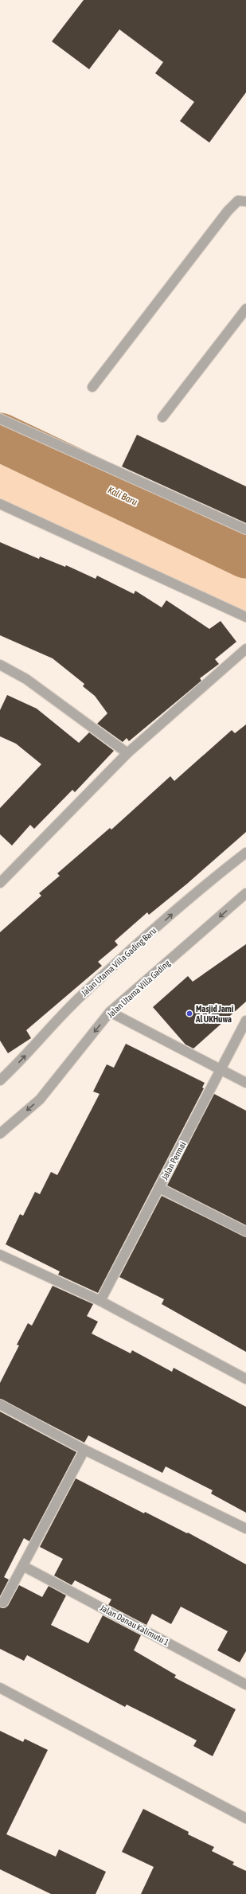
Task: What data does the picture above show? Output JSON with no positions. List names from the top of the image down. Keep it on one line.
{"streets":{"street":["Jalan Utama Villa Gading Baru","Jalan Utama Villa Gading","Jalan Permai","Jalan Danau Kalimutu 1"]},"one_way":["Jalan Utama Villa Gading Baru","Jalan Utama Villa Gading"],"water":["Kali Baru"],"places":["Masjid Jami Al UKHuwa"]}
